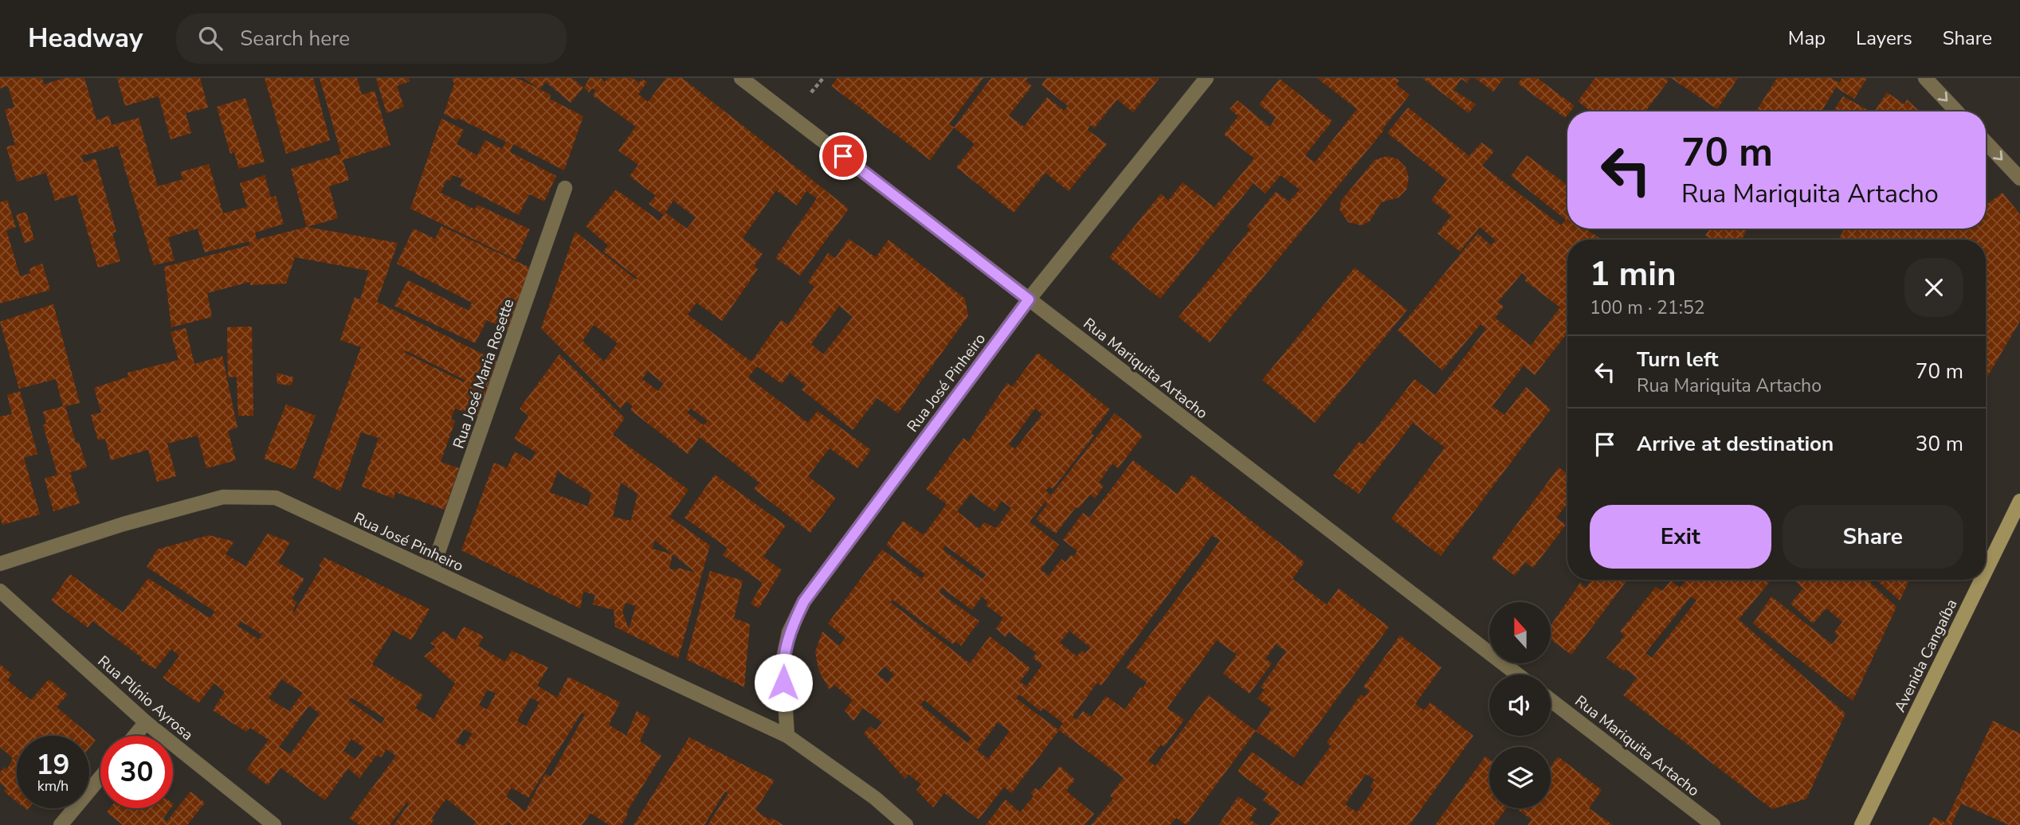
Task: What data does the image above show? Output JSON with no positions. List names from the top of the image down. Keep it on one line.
{"streets":{"main road":["Avenida Cangaíba"],"street":["Rua Mariquita Artacho","Rua José Maria Rosette","Rua José Pinheiro","Rua Plínio Ayrosa"]},"crossings":[["Rua Mariquita Artacho","Rua José Pinheiro"],["Rua José Maria Rosette","Rua José Pinheiro"]],"north":"top","page":{"header":"Headway","search":"Search here","nav":["Map","Layers","Share"],"turn":["70 m","Rua Mariquita Artacho"],"heading":["1 min","100 m · 21:52"],"list":[{"name":"Turn left","note":"Rua Mariquita Artacho","value":"70 m"},{"name":"Arrive at destination","value":"30 m"}],"buttons":["Exit","Share"],"speed":"19 km/h","limit":"30"}}
